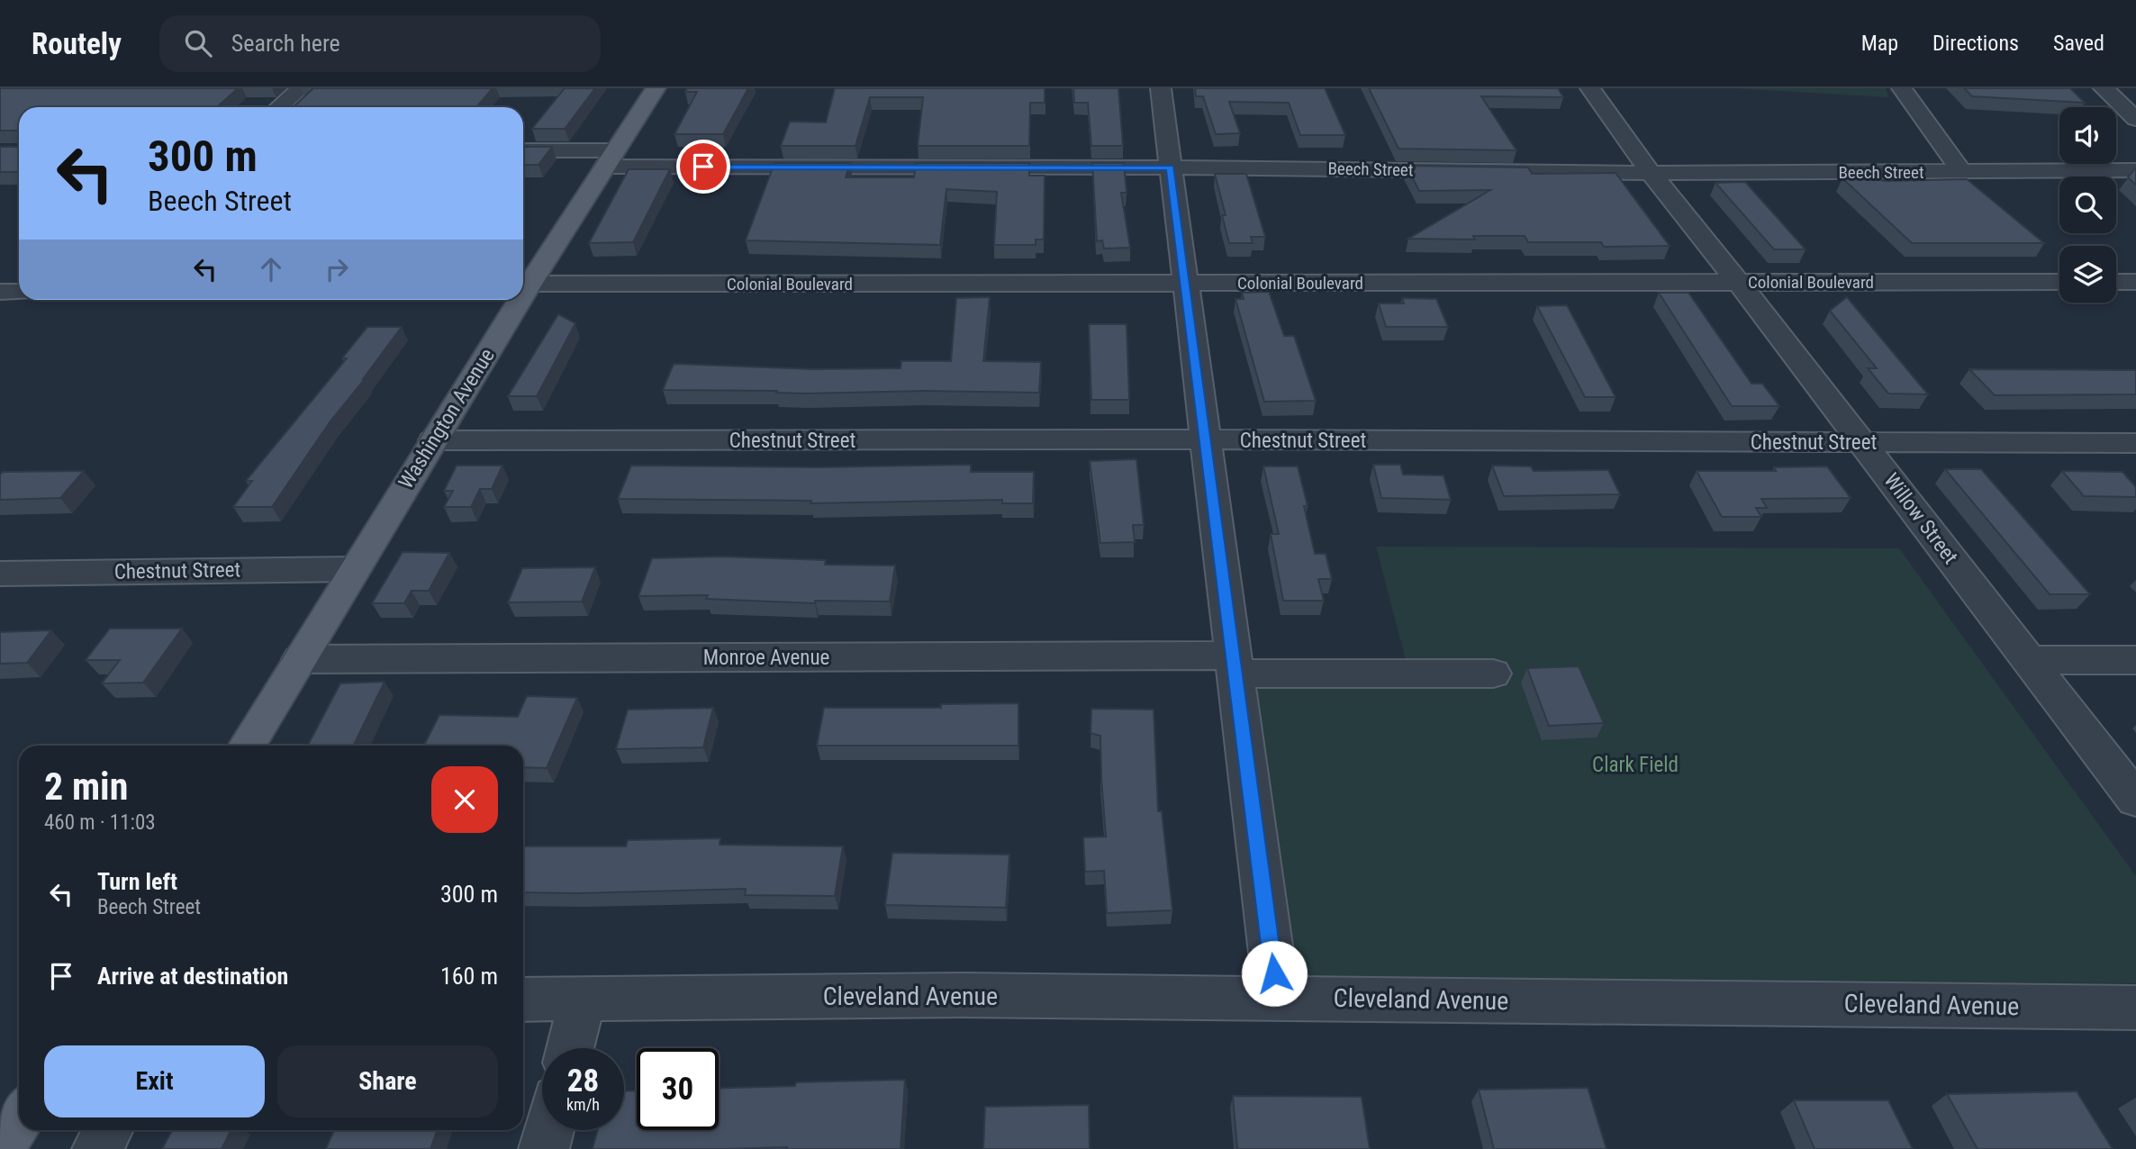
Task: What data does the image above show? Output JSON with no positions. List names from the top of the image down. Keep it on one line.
{"streets":{"main road":["Washington Avenue"],"street":["Beech Street","Colonial Boulevard","Chestnut Street","Willow Street","Monroe Avenue","Cleveland Avenue"]},"crossings":[["Beech Street","Washington Avenue"],["Beech Street","Willow Street"],["Colonial Boulevard","Washington Avenue"],["Colonial Boulevard","Willow Street"],["Washington Avenue","Chestnut Street"],["Washington Avenue","Monroe Avenue"],["Chestnut Street","Willow Street"]],"parks":["Clark Field"],"page":{"header":"Routely","search":"Search here","nav":["Map","Directions","Saved"],"turn":["300 m","Beech Street"],"heading":["2 min","460 m · 11:03"],"list":[{"name":"Turn left","note":"Beech Street","value":"300 m"},{"name":"Arrive at destination","value":"160 m"}],"buttons":["Exit","Share"],"speed":"28 km/h","limit":"30"}}
